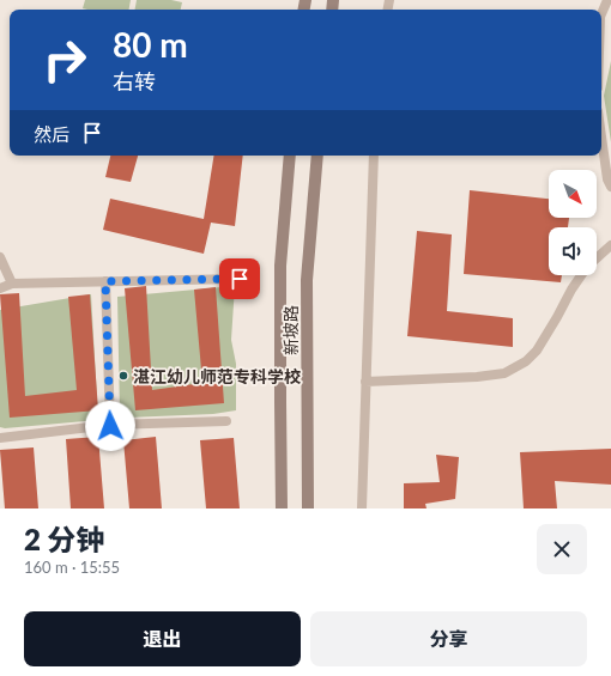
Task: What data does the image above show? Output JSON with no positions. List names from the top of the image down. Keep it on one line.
{"streets":{"street":["新坡路"]},"places":["湛江幼儿师范专科学校"],"north":"bottom right","page":{"turn":["80 m","右转"],"then":"然后","heading":["2 分钟","160 m · 15:55"],"buttons":["退出","分享"]}}
